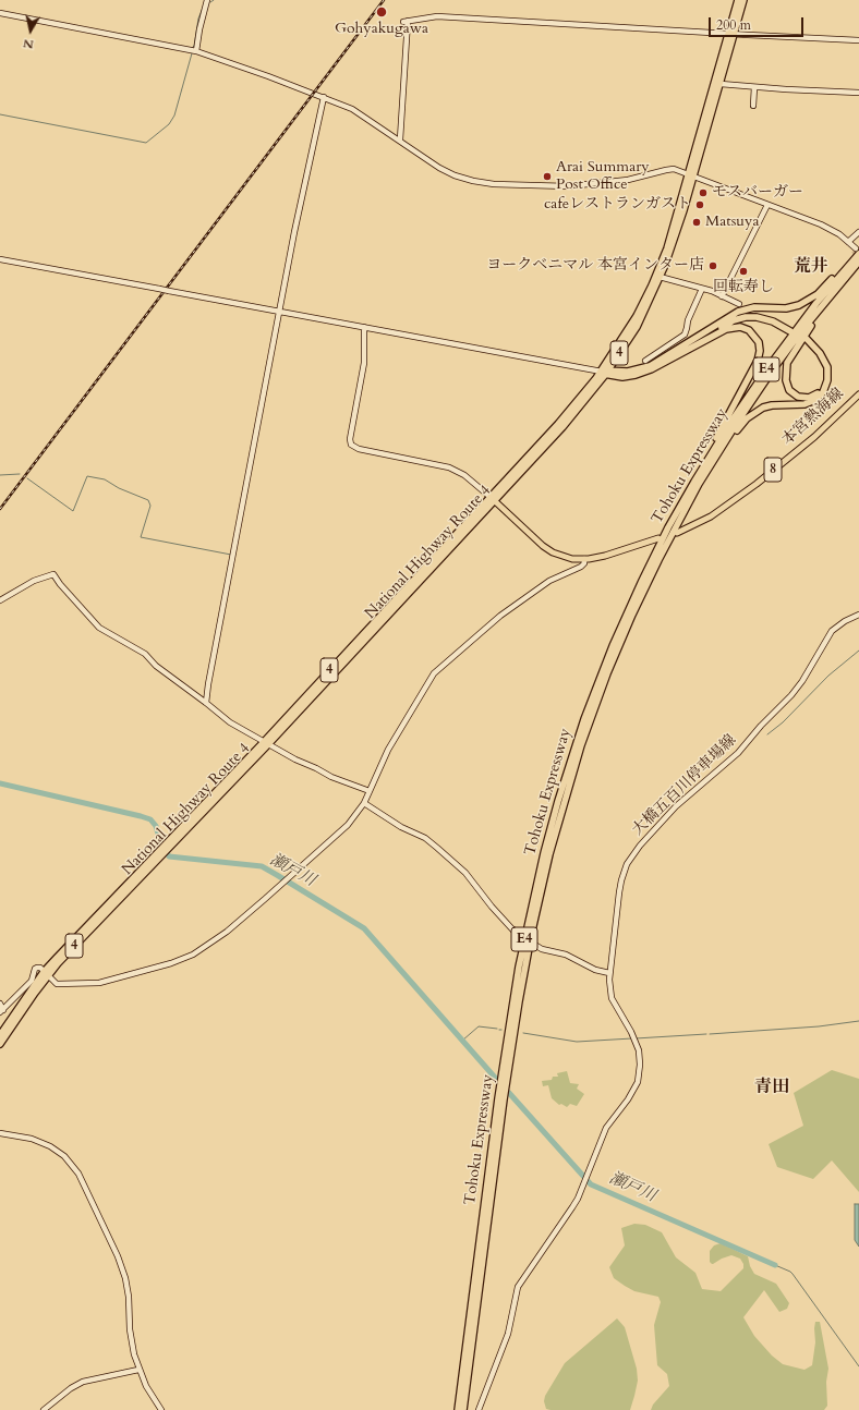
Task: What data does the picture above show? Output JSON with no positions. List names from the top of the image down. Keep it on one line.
{"streets":{"highway":["4","E4","Tohoku Expressway","National Highway Route 4"],"main road":["本宮熱海線","8"],"street":["大橋五百川停車場線"]},"districts":["荒井","青田"],"water":["瀬戸川"],"places":["Gohyakugawa","Arai Summary Post Office","モスバーガー","cafeレストランガスト","Matsuya","ヨークベニマル 本宮インター店","回転寿し"],"scale_bar":"200 m","north":"bottom"}
